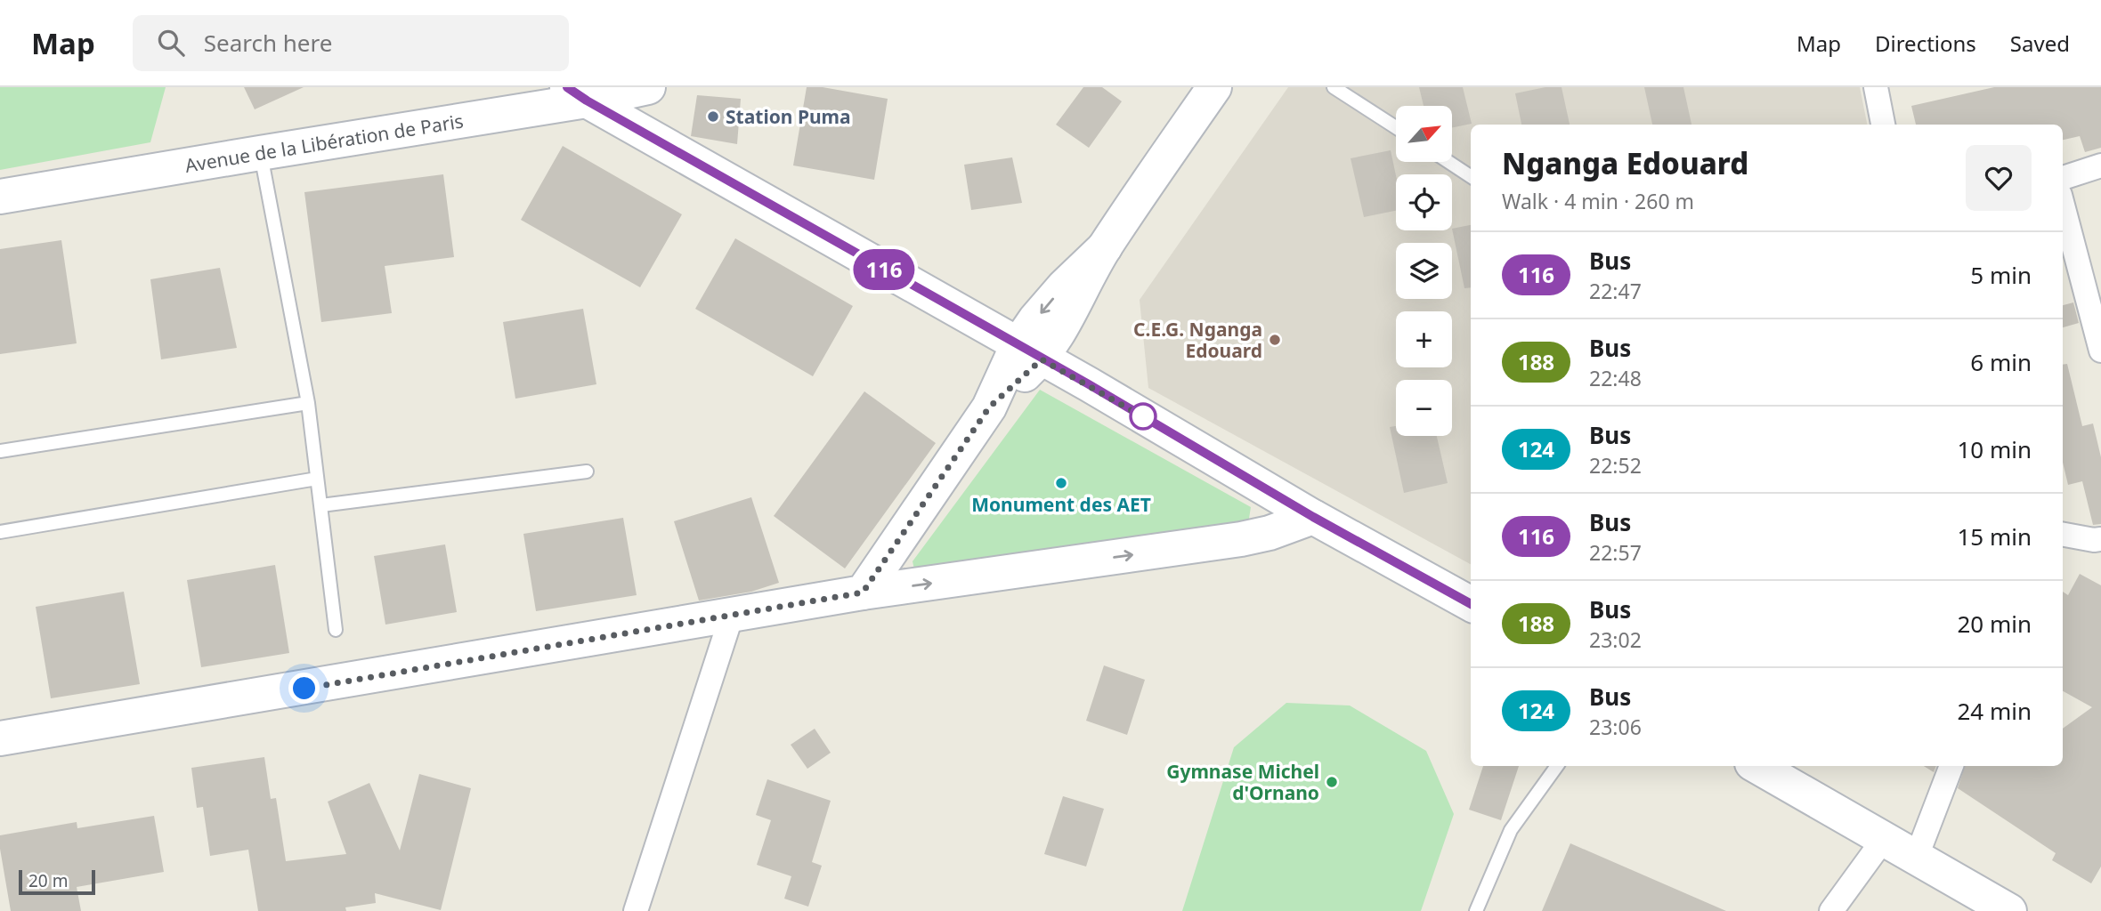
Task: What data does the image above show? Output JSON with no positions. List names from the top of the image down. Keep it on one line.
{"streets":{"main road":["Avenue de la Libération de Paris"]},"places":["Station Puma","C.E.G. Nganga Edouard","Monument des AET","Gymnase Michel d'Ornano"],"lines":["bus line 116"],"scale_bar":"20 m","north":"top right","page":{"header":"Map","search":"Search here","nav":["Map","Directions","Saved"],"on_map":"116","map_buttons":["+","−"],"heading":["Nganga Edouard","Walk · 4 min · 260 m"],"list":[{"mark":"116","name":"Bus","note":"22:47","value":"5 min"},{"mark":"188","name":"Bus","note":"22:48","value":"6 min"},{"mark":"124","name":"Bus","note":"22:52","value":"10 min"},{"mark":"116","name":"Bus","note":"22:57","value":"15 min"},{"mark":"188","name":"Bus","note":"23:02","value":"20 min"},{"mark":"124","name":"Bus","note":"23:06","value":"24 min"}],"scale":"20 m"}}
